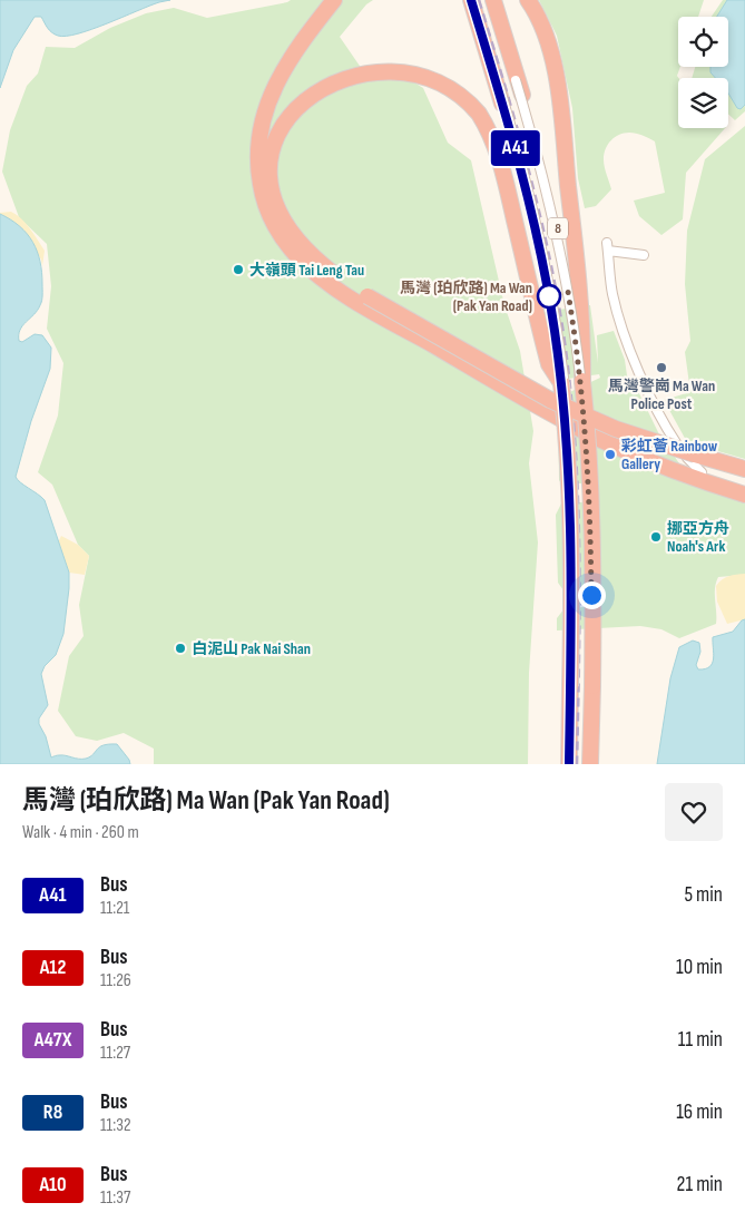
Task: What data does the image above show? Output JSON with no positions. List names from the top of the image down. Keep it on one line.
{"streets":{"highway":["8"]},"places":["大嶺頭 Tai Leng Tau","馬灣 (珀欣路) Ma Wan (Pak Yan Road)","馬灣警崗 Ma Wan Police Post","彩虹薈 Rainbow Gallery","挪亞方舟 Noah's Ark","白泥山 Pak Nai Shan"],"lines":["bus line A41"],"page":{"on_map":"A41","heading":["馬灣 (珀欣路) Ma Wan (Pak Yan Road)","Walk · 4 min · 260 m"],"list":[{"mark":"A41","name":"Bus","note":"11:21","value":"5 min"},{"mark":"A12","name":"Bus","note":"11:26","value":"10 min"},{"mark":"A47X","name":"Bus","note":"11:27","value":"11 min"},{"mark":"R8","name":"Bus","note":"11:32","value":"16 min"},{"mark":"A10","name":"Bus","note":"11:37","value":"21 min"}]}}
